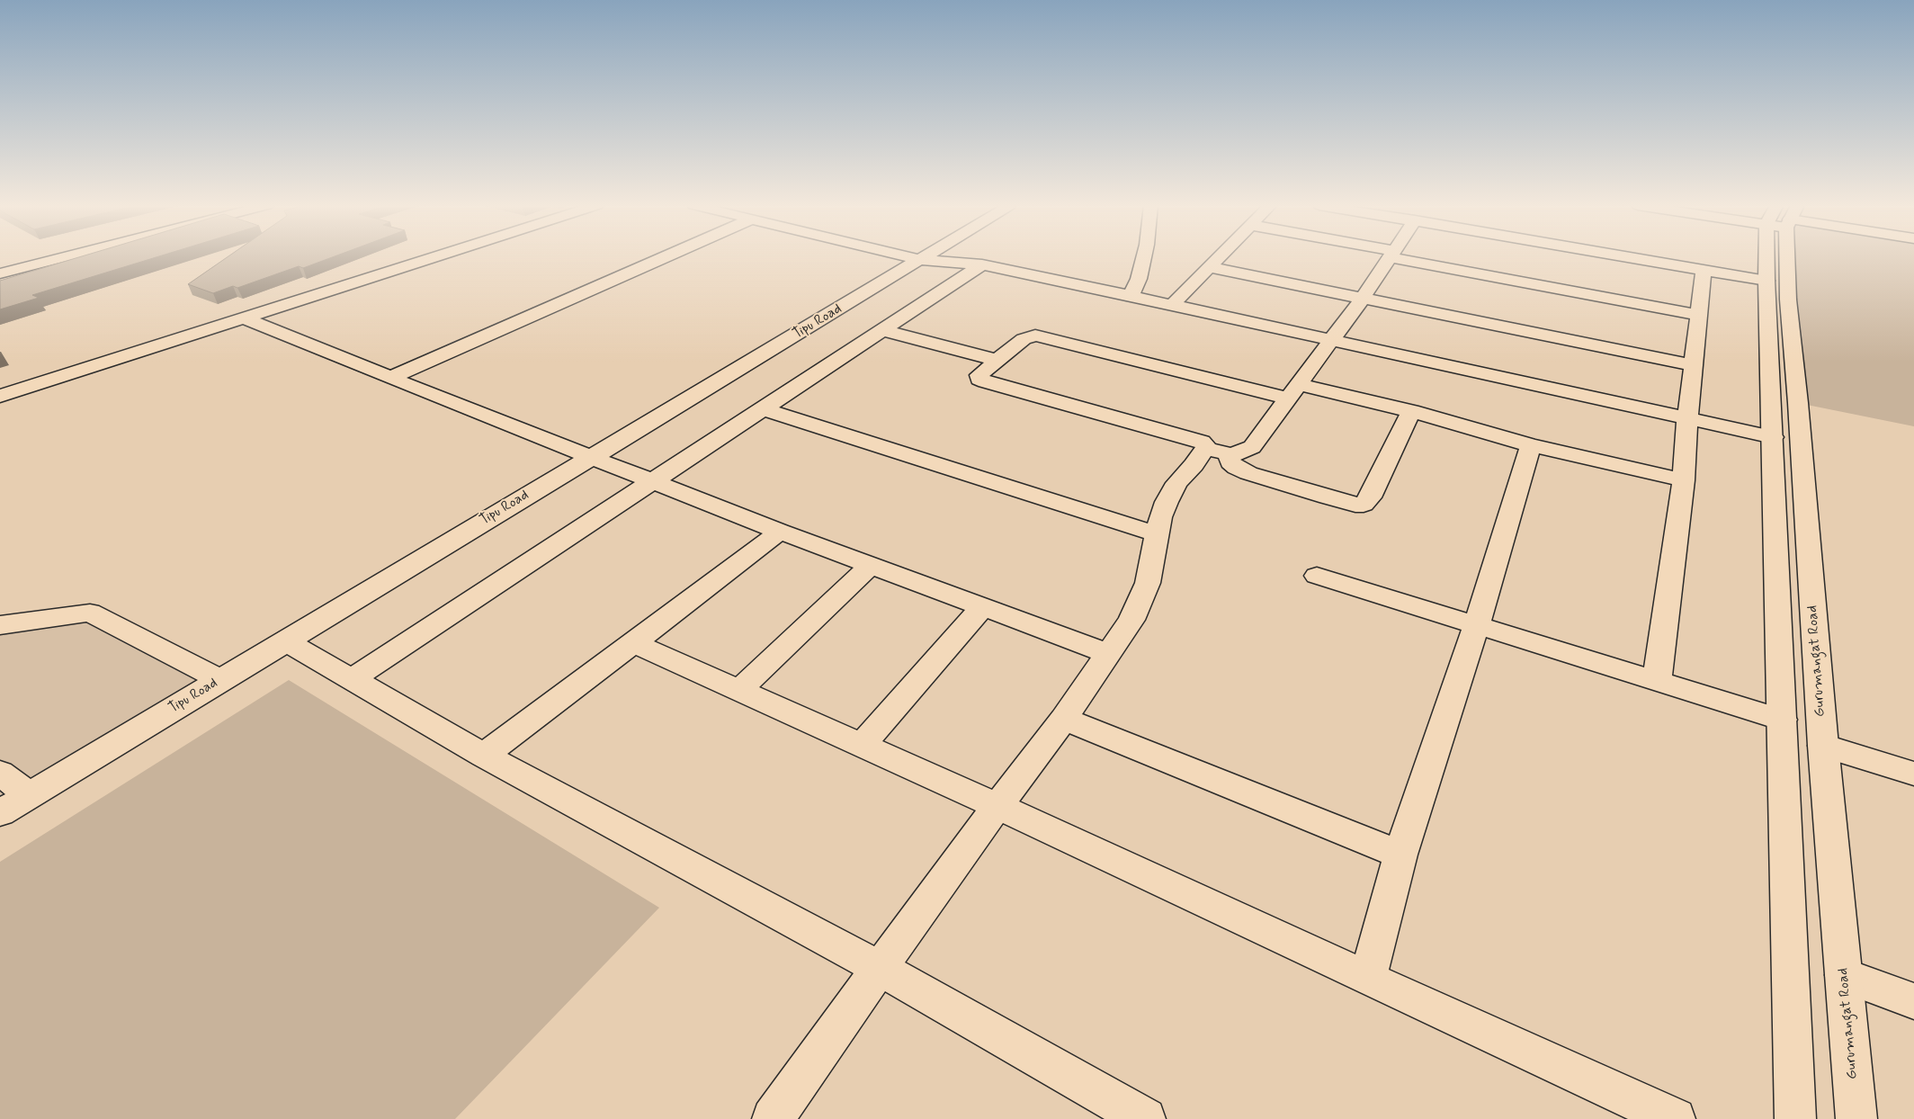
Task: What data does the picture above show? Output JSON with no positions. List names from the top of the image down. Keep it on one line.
{"streets":{"street":["Tipu Road","Gurumangat Road"]}}
